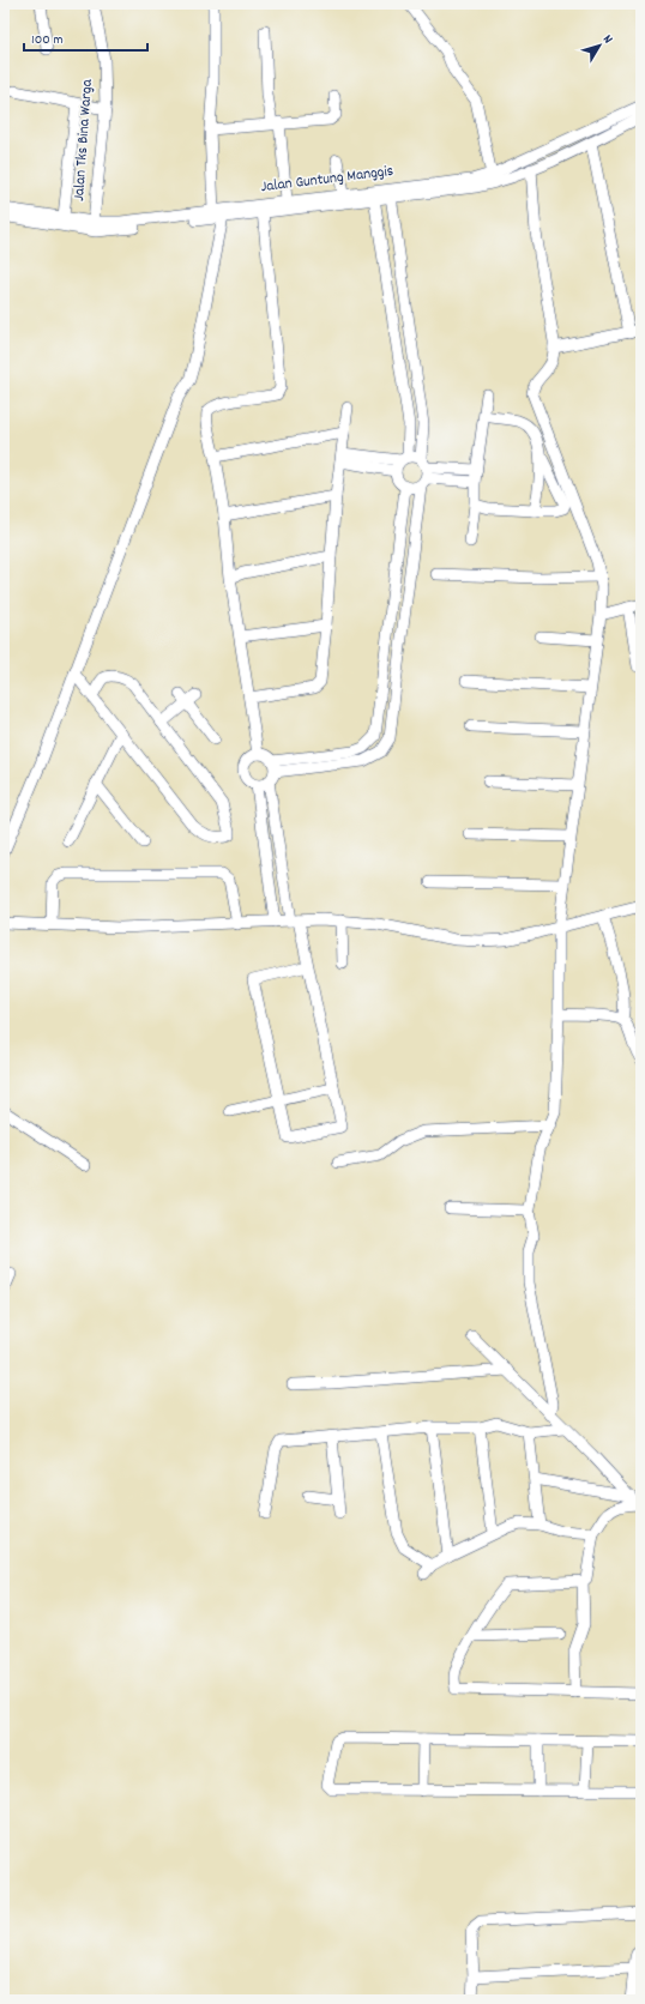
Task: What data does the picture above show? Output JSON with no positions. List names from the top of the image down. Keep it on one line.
{"streets":{"street":["Jalan Tks Bina Warga","Jalan Guntung Manggis"]},"crossings":[["Jalan Tks Bina Warga","Jalan Guntung Manggis"]],"scale_bar":"100 m","north":"top right"}
